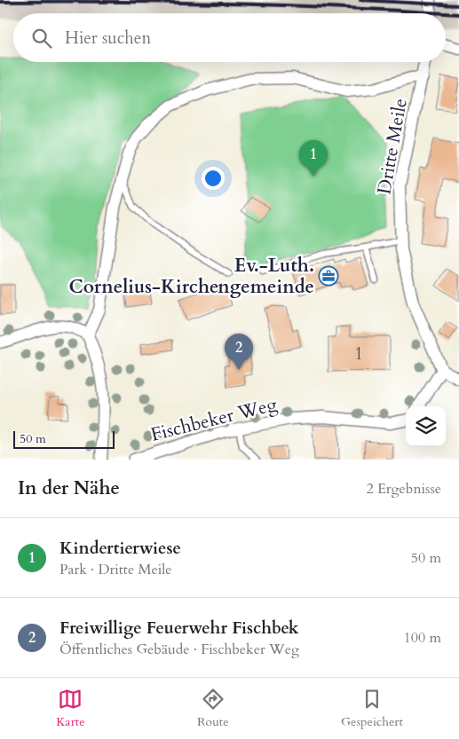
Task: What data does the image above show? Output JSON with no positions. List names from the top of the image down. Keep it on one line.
{"streets":{"street":["Dritte Meile","Fischbeker Weg"]},"places":{"office":["Ev.-Luth. Cornelius-Kirchengemeinde"]},"house_numbers":["1"],"scale_bar":"50 m","page":{"search":"Hier suchen","pins":["1","2"],"scale":"50 m","heading":["In der Nähe","2 Ergebnisse"],"list":[{"mark":"1","name":"Kindertierwiese","note":"Park · Dritte Meile","value":"50 m"},{"mark":"2","name":"Freiwillige Feuerwehr Fischbek","note":"Öffentliches Gebäude · Fischbeker Weg","value":"100 m"}],"nav":["Karte","Route","Gespeichert"]}}
